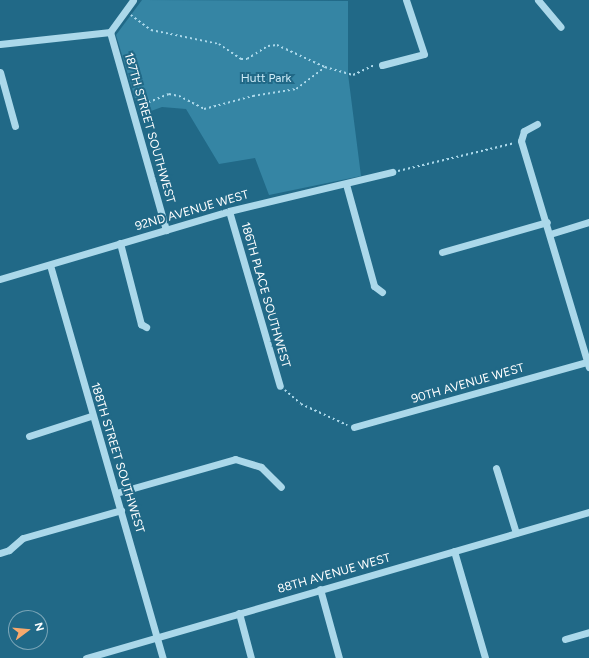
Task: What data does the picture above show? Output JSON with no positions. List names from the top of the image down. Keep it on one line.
{"streets":{"street":["187TH STREET SOUTHWEST","92ND AVENUE WEST","186TH PLACE SOUTHWEST","90TH AVENUE WEST","188TH STREET SOUTHWEST","88TH AVENUE WEST"]},"crossings":[["187TH STREET SOUTHWEST","92ND AVENUE WEST"],["92ND AVENUE WEST","186TH PLACE SOUTHWEST"],["92ND AVENUE WEST","188TH STREET SOUTHWEST"],["188TH STREET SOUTHWEST","88TH AVENUE WEST"]],"parks":["Hutt Park"],"north":"right"}
